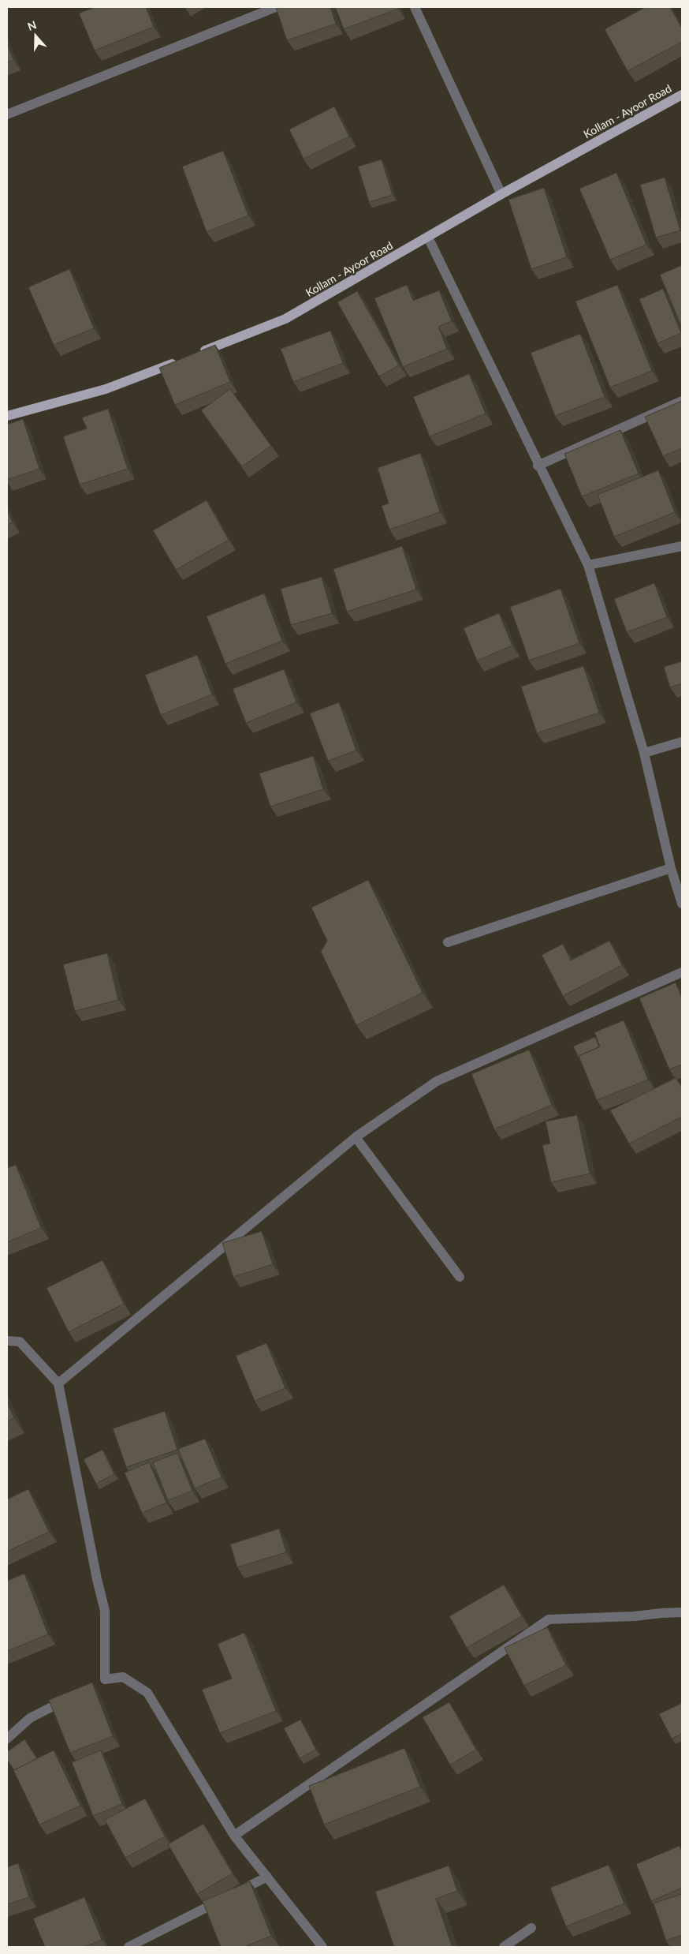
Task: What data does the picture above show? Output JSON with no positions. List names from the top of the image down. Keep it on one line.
{"streets":{"main road":["Kollam - Ayoor Road"]},"north":"top"}
